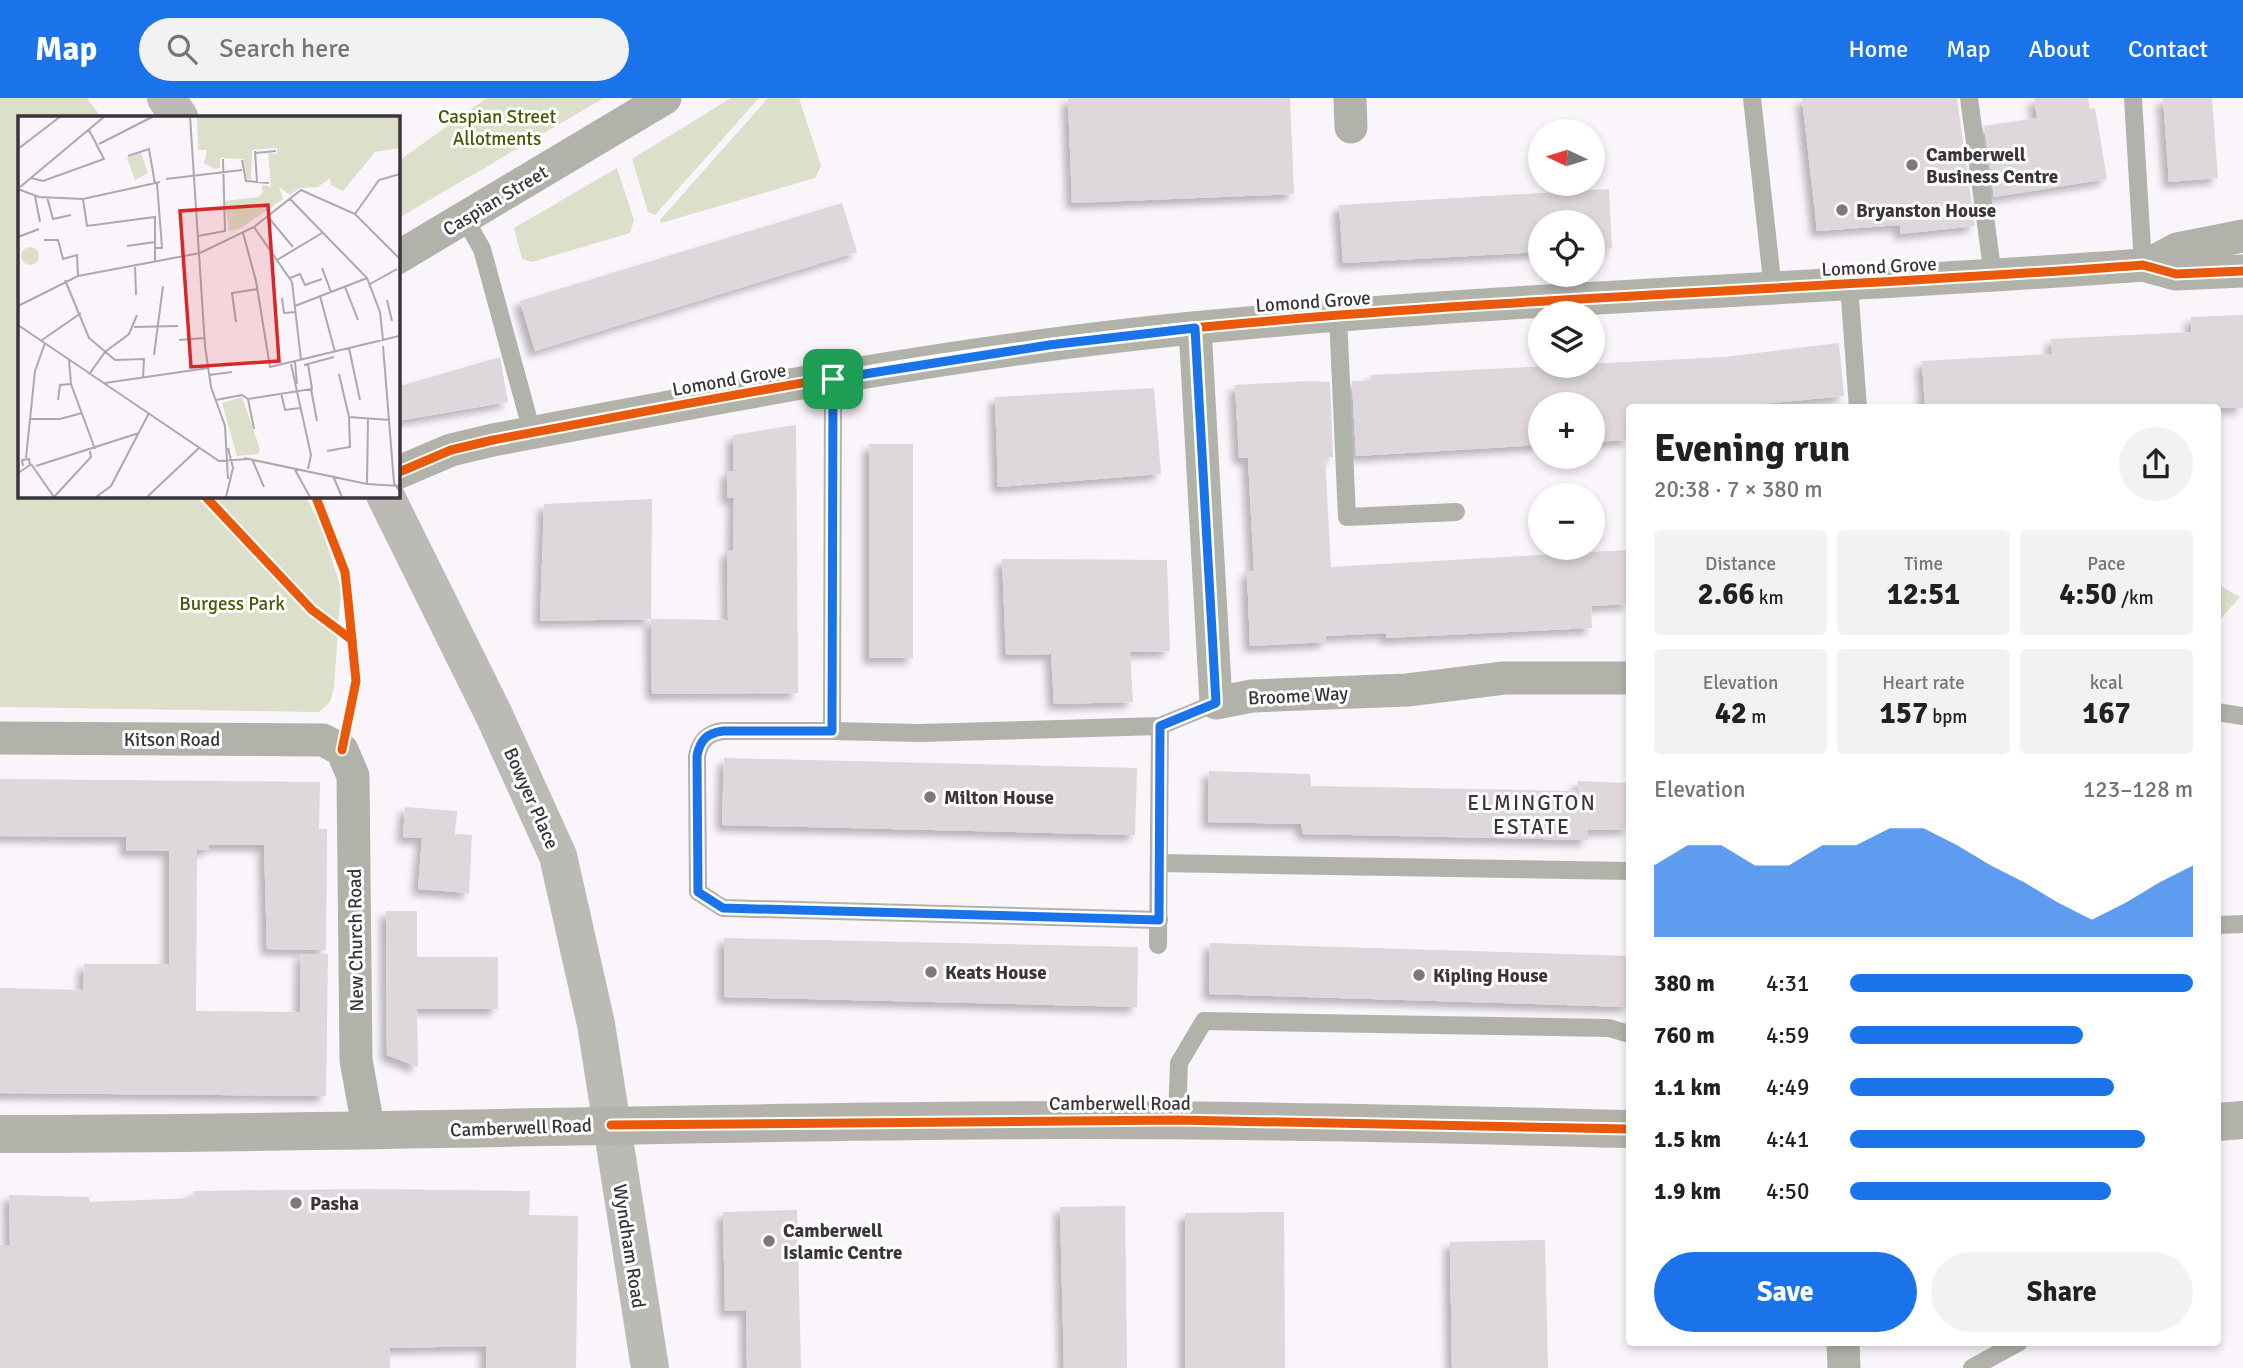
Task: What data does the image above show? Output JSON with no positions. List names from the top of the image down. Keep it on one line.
{"streets":{"main road":["Bowyer Place","Camberwell Road","Wyndham Road"],"street":["Caspian Street","Lomond Grove","Broome Way","Kitson Road","New Church Road"]},"crossings":[["Kitson Road","New Church Road"],["Bowyer Place","Camberwell Road"],["Bowyer Place","Wyndham Road"],["New Church Road","Camberwell Road"],["Camberwell Road","Wyndham Road"]],"districts":["ELMINGTON ESTATE"],"parks":["Caspian Street Allotments","Burgess Park"],"places":["Camberwell Business Centre","Bryanston House","Milton House","Keats House","Kipling House","Pasha","Camberwell Islamic Centre"],"north":"left","page":{"header":"Map","search":"Search here","nav":["Home","Map","About","Contact"],"map_buttons":["+","−"],"heading":["Evening run","20:38 · 7 × 380 m"],"stats":[["Distance","2.66 km"],["Time","12:51"],["Pace","4:50 /km"],["Elevation","42 m"],["Heart rate","157 bpm"],["kcal","167"]],"chart":["Elevation","123–128 m"],"list":[{"name":"380 m","note":"4:31"},{"name":"760 m","note":"4:59"},{"name":"1.1 km","note":"4:49"},{"name":"1.5 km","note":"4:41"},{"name":"1.9 km","note":"4:50"}],"buttons":["Save","Share"]}}
